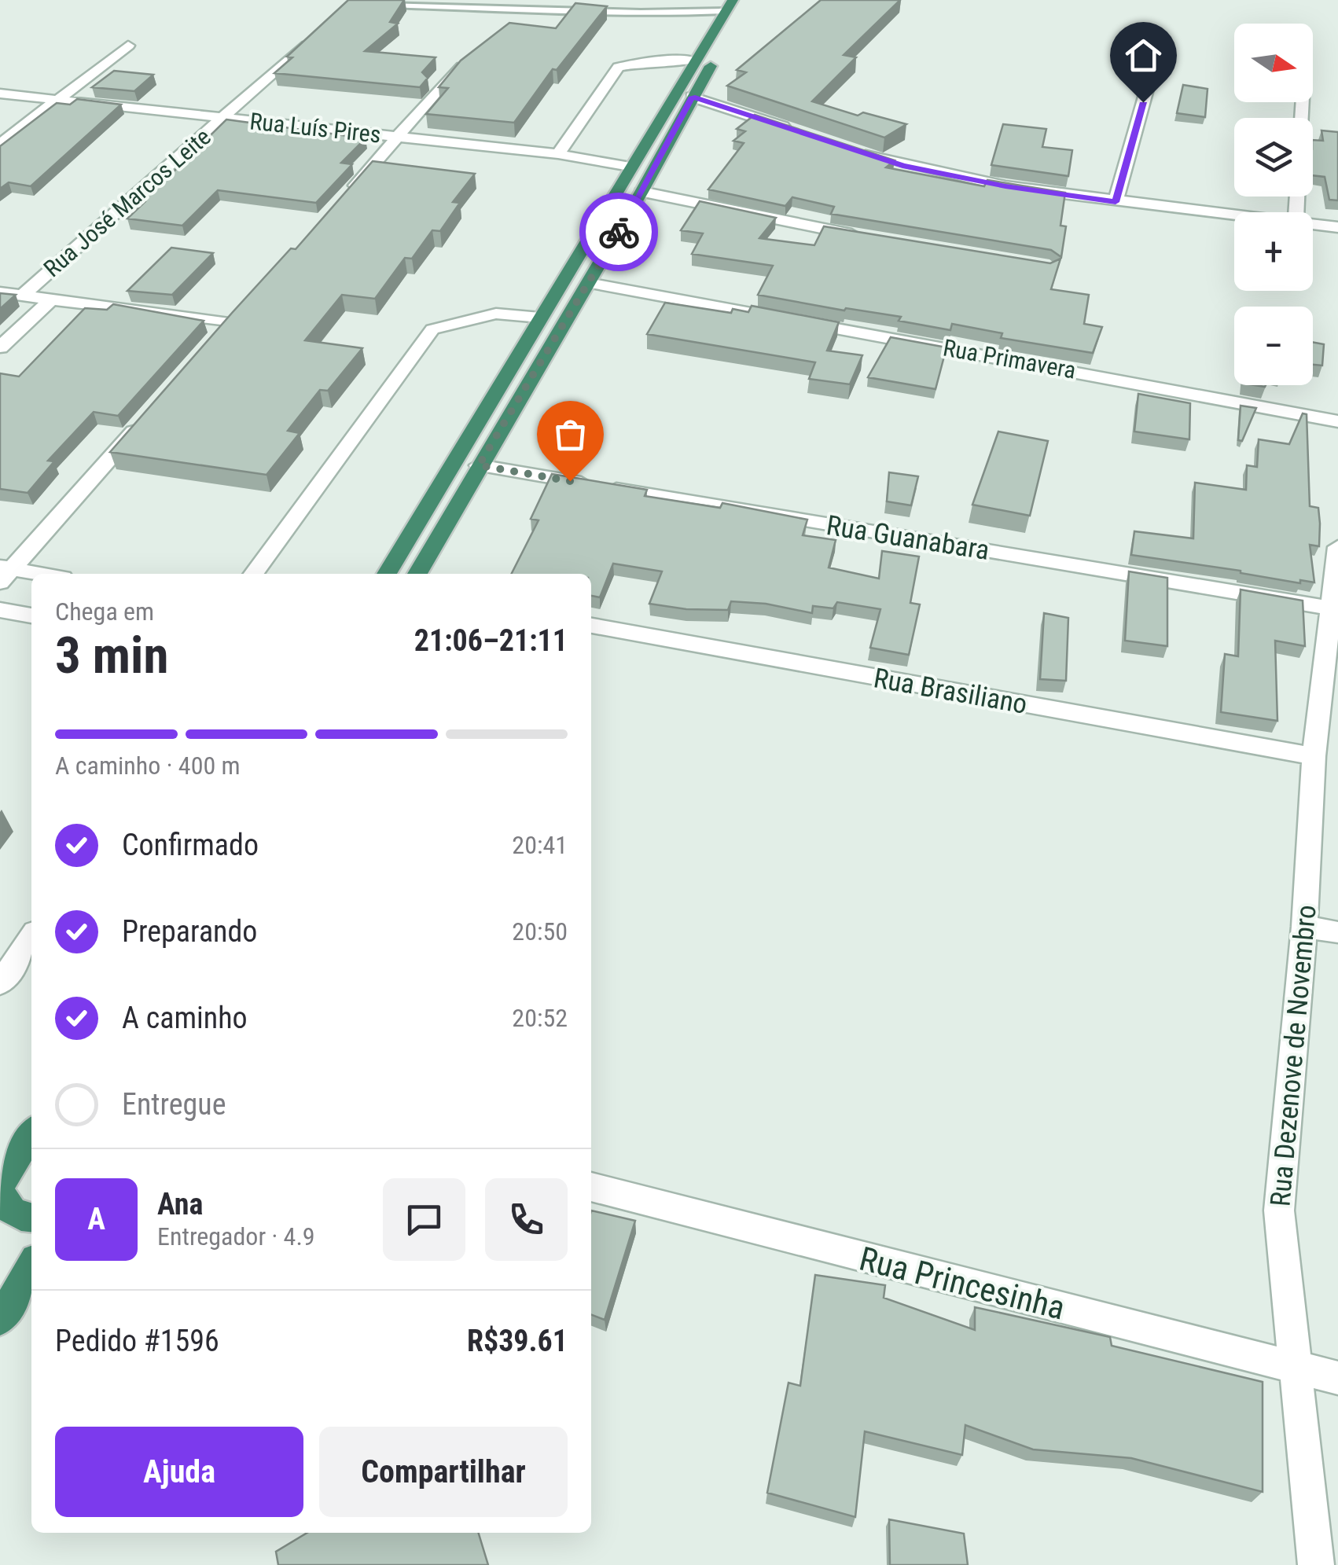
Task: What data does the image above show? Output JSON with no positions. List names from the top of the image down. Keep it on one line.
{"streets":{"street":["Rua Luís Pires","Rua José Marcos Leite","Rua Primavera","Rua Guanabara","Rua Brasiliano","Rua Dezenove de Novembro","Rua Princesinha"]},"crossings":[["Rua Luís Pires","Rua José Marcos Leite"],["Rua Guanabara","Rua Dezenove de Novembro"],["Rua Brasiliano","Rua Dezenove de Novembro"],["Rua Dezenove de Novembro","Rua Princesinha"]],"north":"right","page":{"map_buttons":["+","−"],"heading":["3 min","Chega em","21:06–21:11"],"panel":["Ana","Entregador · 4.9","Pedido #1596","R$39.61"],"bar":"A caminho · 400 m","list":[["Confirmado","20:41"],["Preparando","20:50"],["A caminho","20:52"],"Entregue"],"round":"A","buttons":["Ajuda","Compartilhar"]}}
